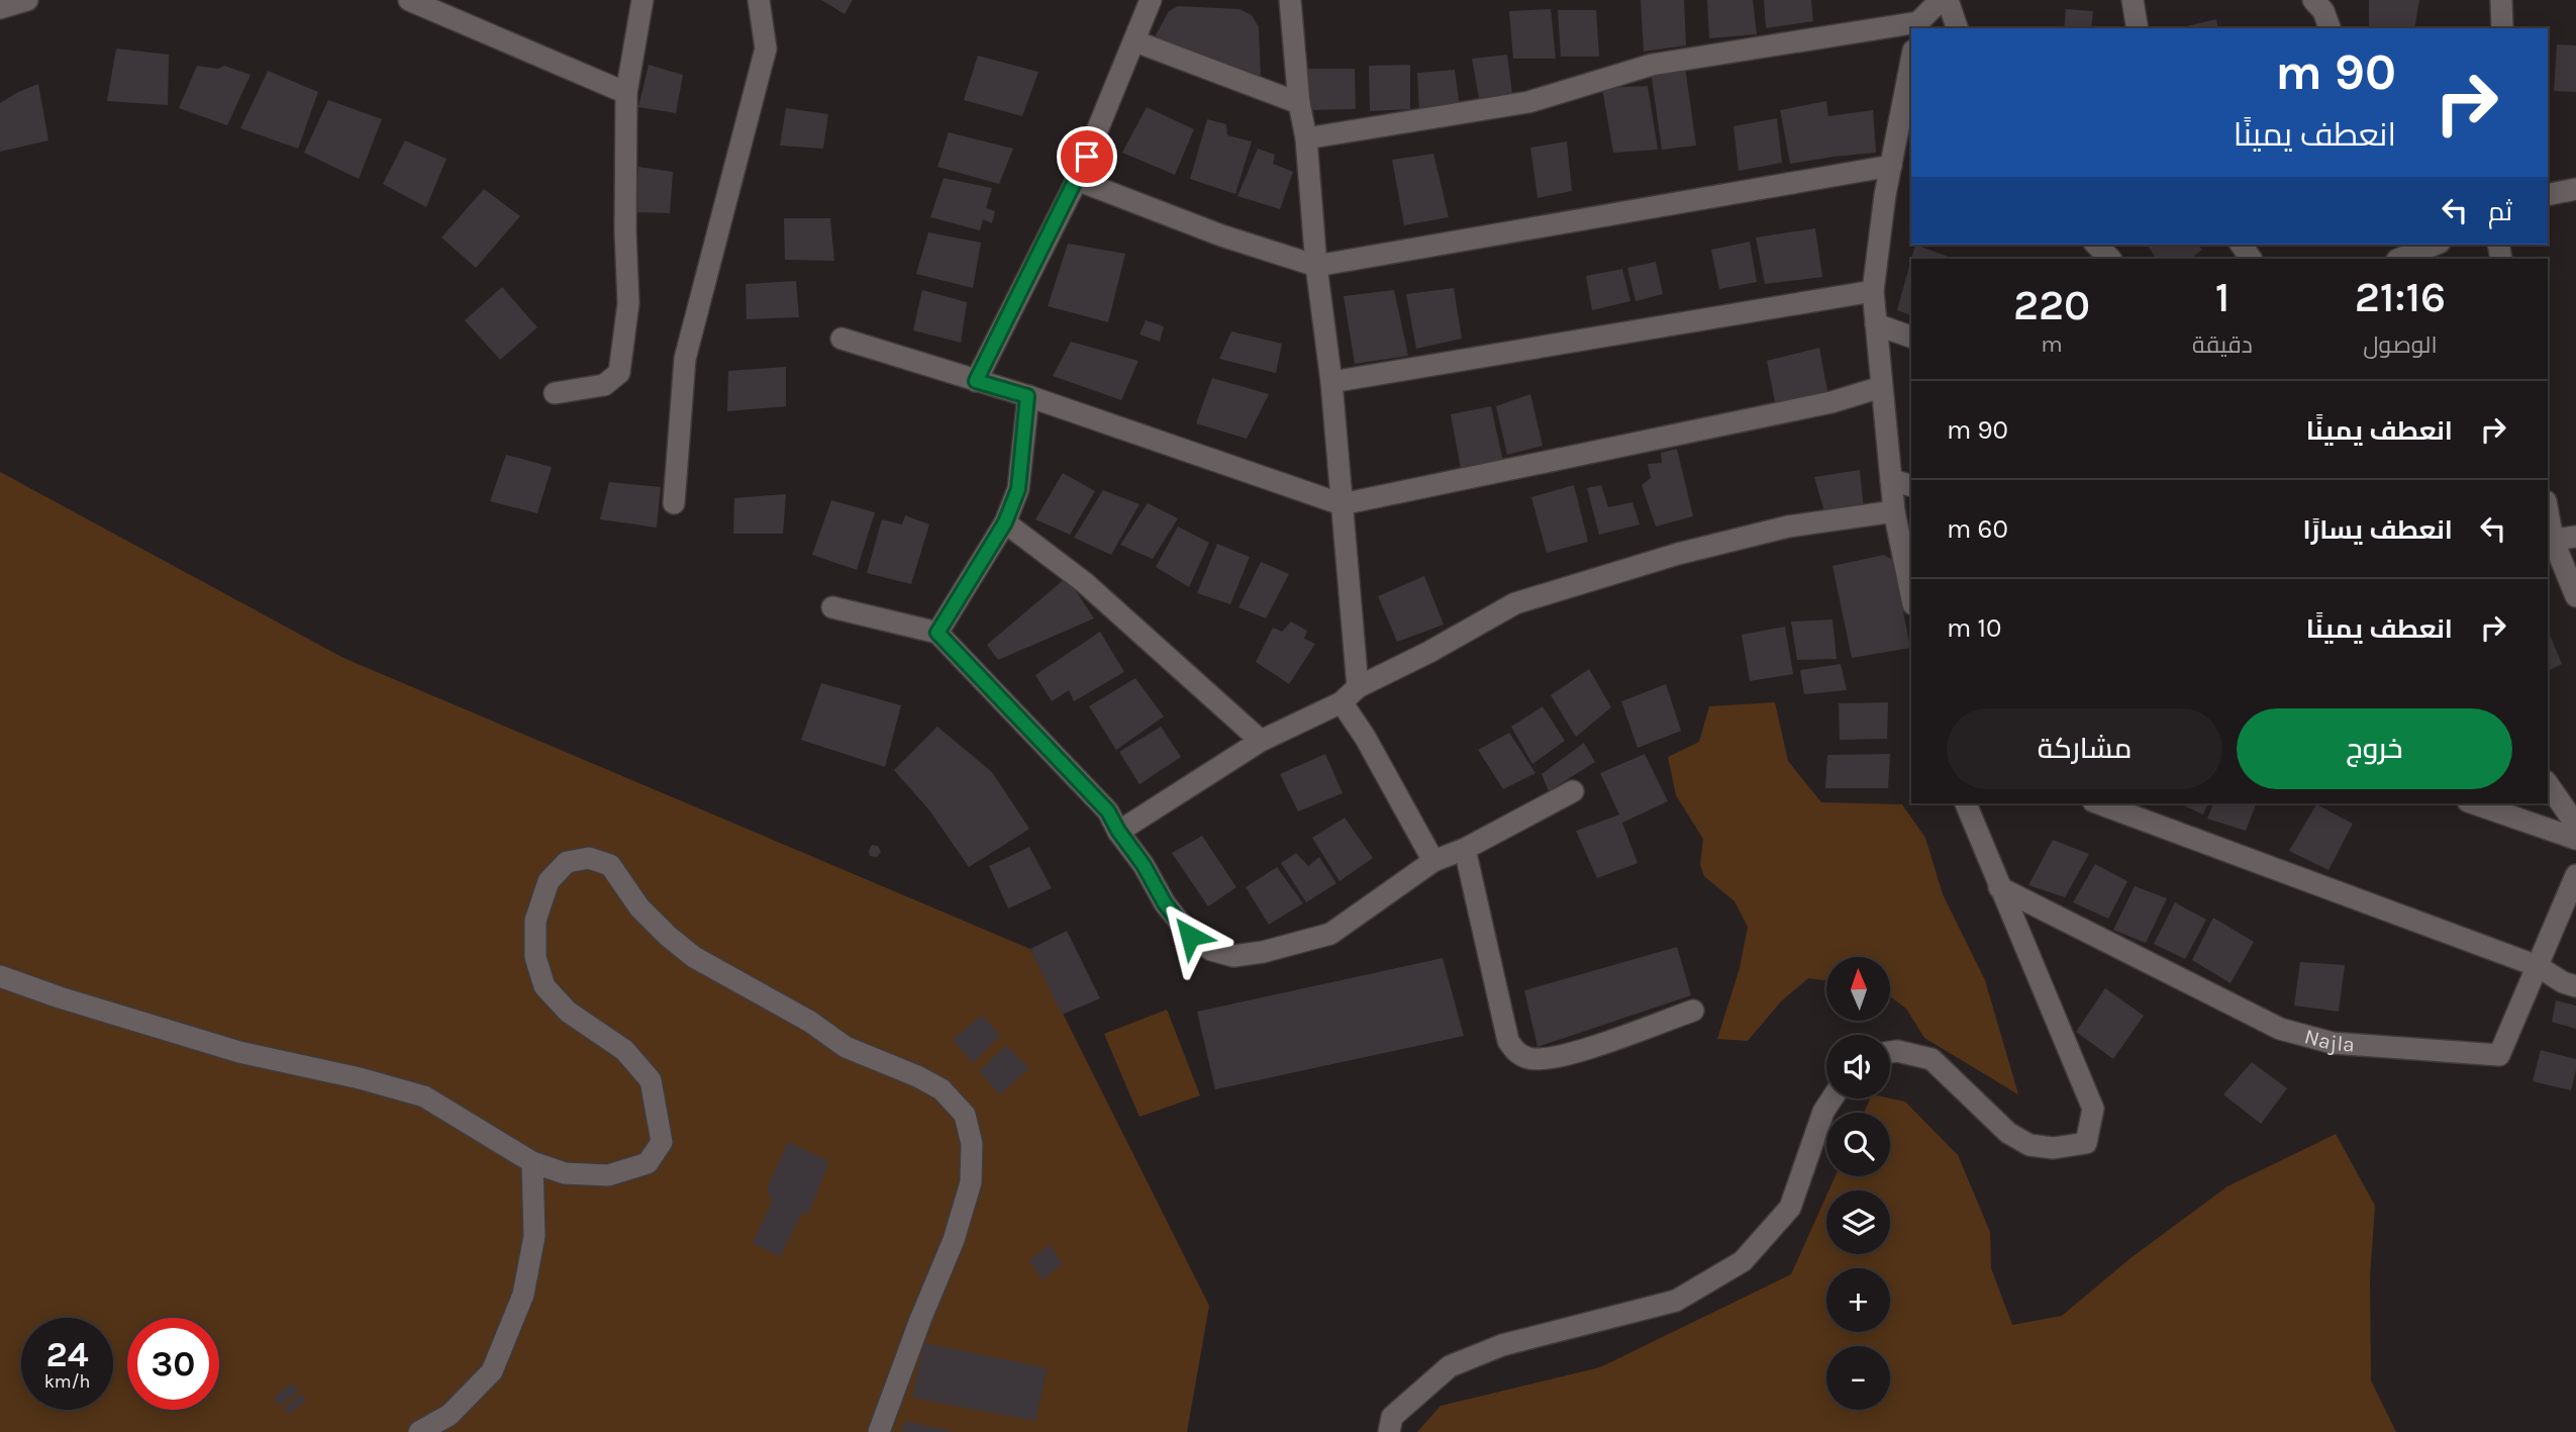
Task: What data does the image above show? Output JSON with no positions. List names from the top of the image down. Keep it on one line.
{"streets":{"street":["Najla"]},"north":"top","page":{"turn":["90 m","انعطف يمينًا"],"then":"ثم","eta":["21:16","الوصول","1","دقيقة","220","m"],"list":[{"name":"انعطف يمينًا","value":"90 m"},{"name":"انعطف يسارًا","value":"60 m"},{"name":"انعطف يمينًا","value":"10 m"}],"buttons":["خروج","مشاركة"],"map_buttons":["+","−"],"speed":"24 km/h","limit":"30"}}
